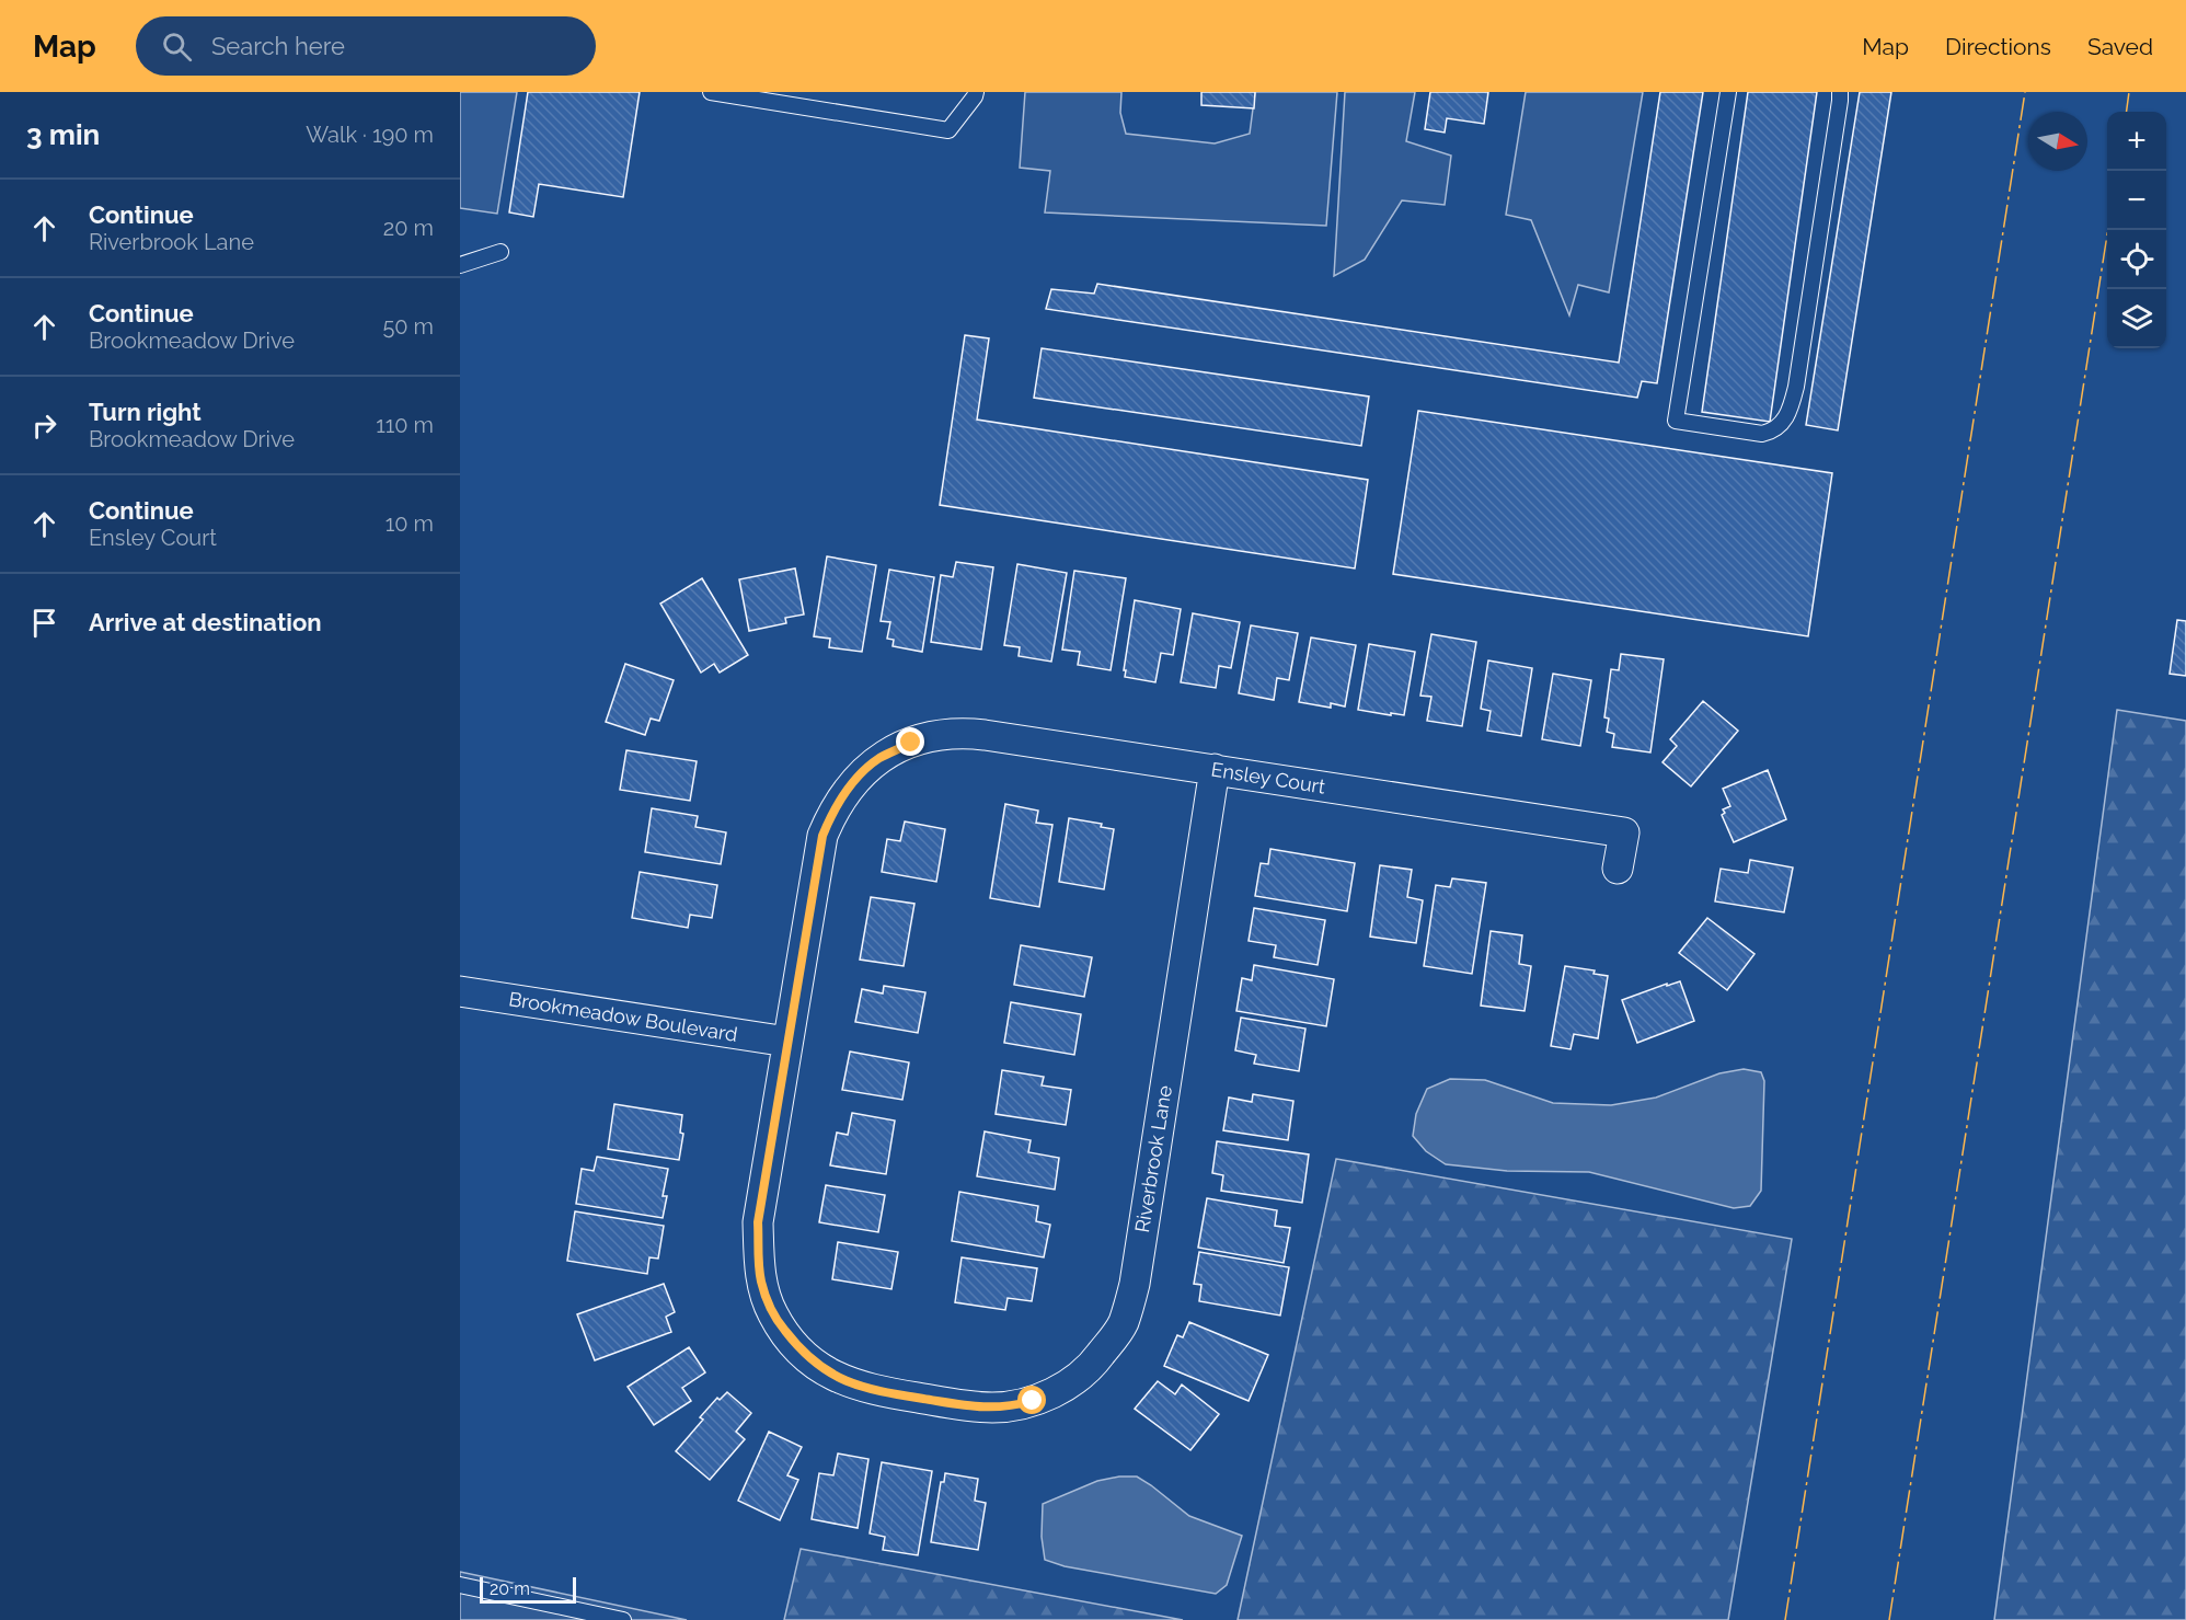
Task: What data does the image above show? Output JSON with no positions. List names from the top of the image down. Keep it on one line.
{"streets":{"street":["Ensley Court","Brookmeadow Boulevard","Riverbrook Lane"]},"crossings":[["Ensley Court","Brookmeadow Boulevard"],["Ensley Court","Riverbrook Lane"],["Brookmeadow Boulevard","Riverbrook Lane"]],"scale_bar":"20 m","north":"right","page":{"header":"Map","search":"Search here","nav":["Map","Directions","Saved"],"heading":["3 min","Walk · 190 m"],"map_buttons":["+","−"],"list":[["Continue","Riverbrook Lane","20 m"],["Continue","Brookmeadow Drive","50 m"],["Turn right","Brookmeadow Drive","110 m"],["Continue","Ensley Court","10 m"],"Arrive at destination"],"scale":"20 m"}}
